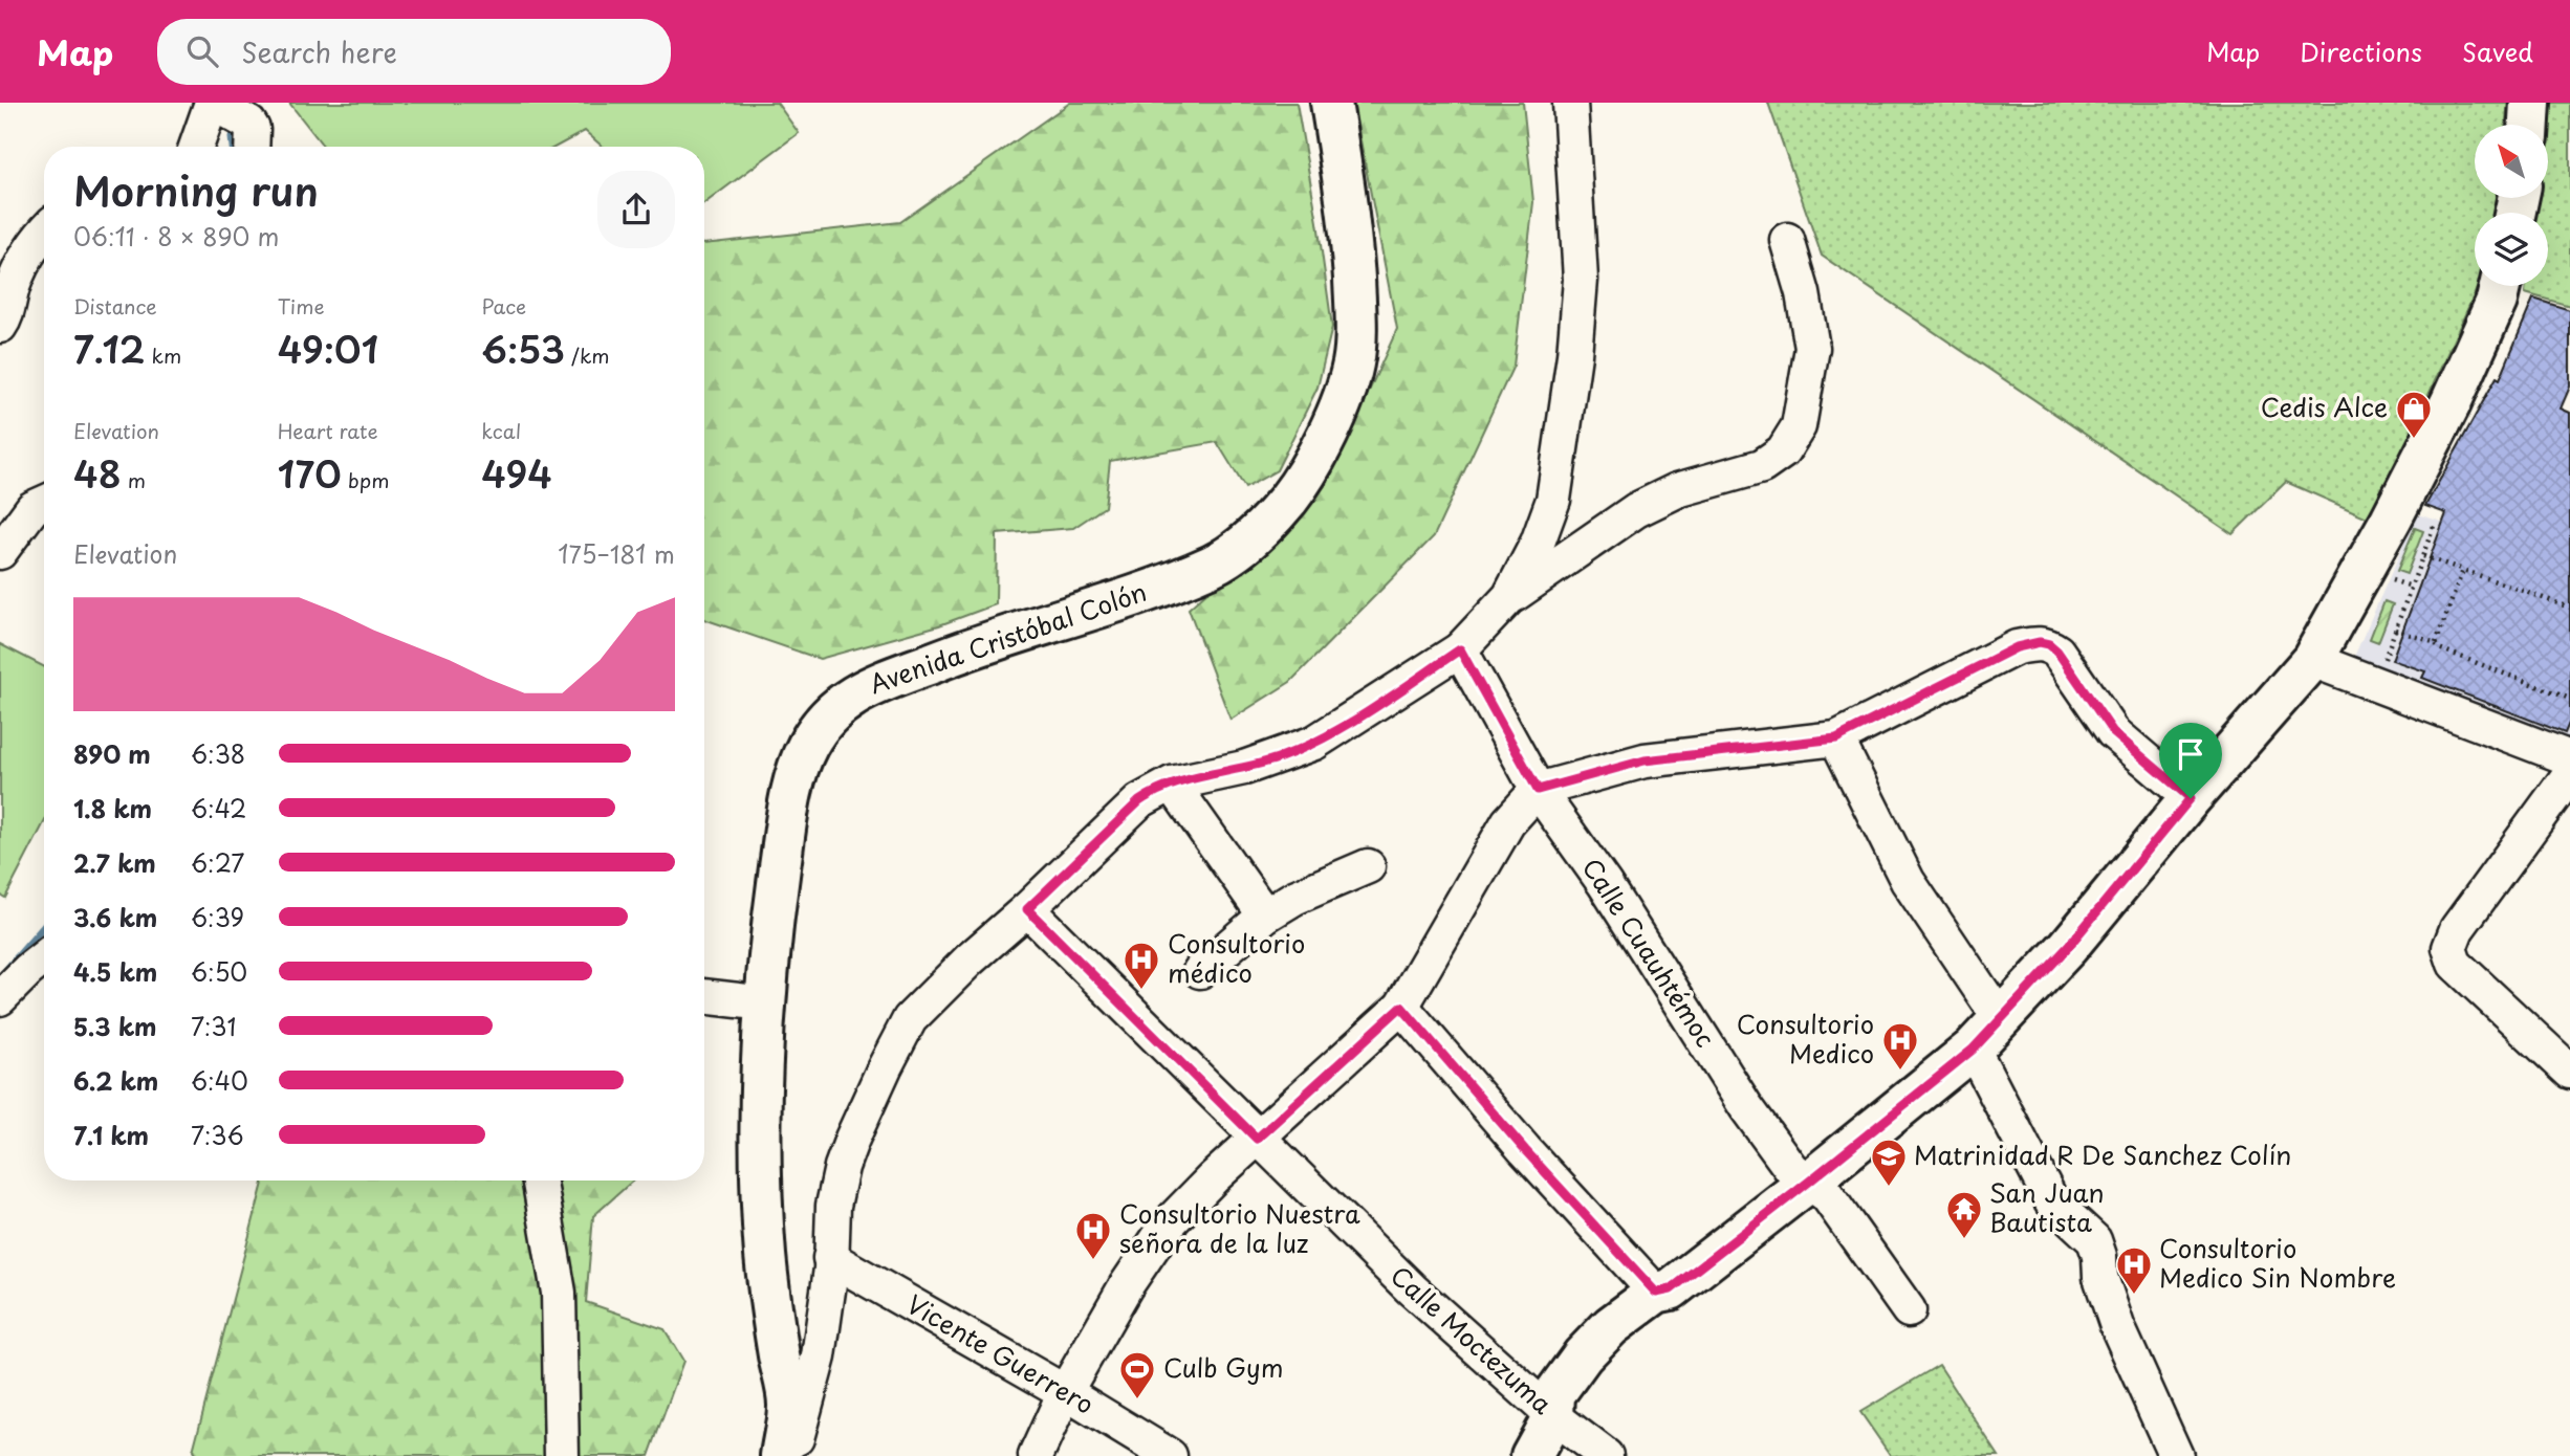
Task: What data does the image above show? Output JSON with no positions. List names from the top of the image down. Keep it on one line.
{"streets":{"main road":["Avenida Cristóbal Colón"],"street":["Calle Cuauhtémoc","Calle Moctezuma","Vicente Guerrero"]},"places":{"shop":["Cedis Alce"],"hospital":["Consultorio médico","Consultorio Medico","Consultorio Nuestra señora de la luz","Consultorio Medico Sin Nombre"],"school or university":["Matrinidad R De Sanchez Colín"],"temple":["San Juan Bautista"],"sports":["Culb Gym"]},"north":"top left","page":{"header":"Map","search":"Search here","nav":["Map","Directions","Saved"],"heading":["Morning run","06:11 · 8 × 890 m"],"stats":[["Distance","7.12 km"],["Time","49:01"],["Pace","6:53 /km"],["Elevation","48 m"],["Heart rate","170 bpm"],["kcal","494"]],"chart":["Elevation","175–181 m"],"list":[{"name":"890 m","note":"6:38"},{"name":"1.8 km","note":"6:42"},{"name":"2.7 km","note":"6:27"},{"name":"3.6 km","note":"6:39"},{"name":"4.5 km","note":"6:50"},{"name":"5.3 km","note":"7:31"},{"name":"6.2 km","note":"6:40"},{"name":"7.1 km","note":"7:36"}]}}
